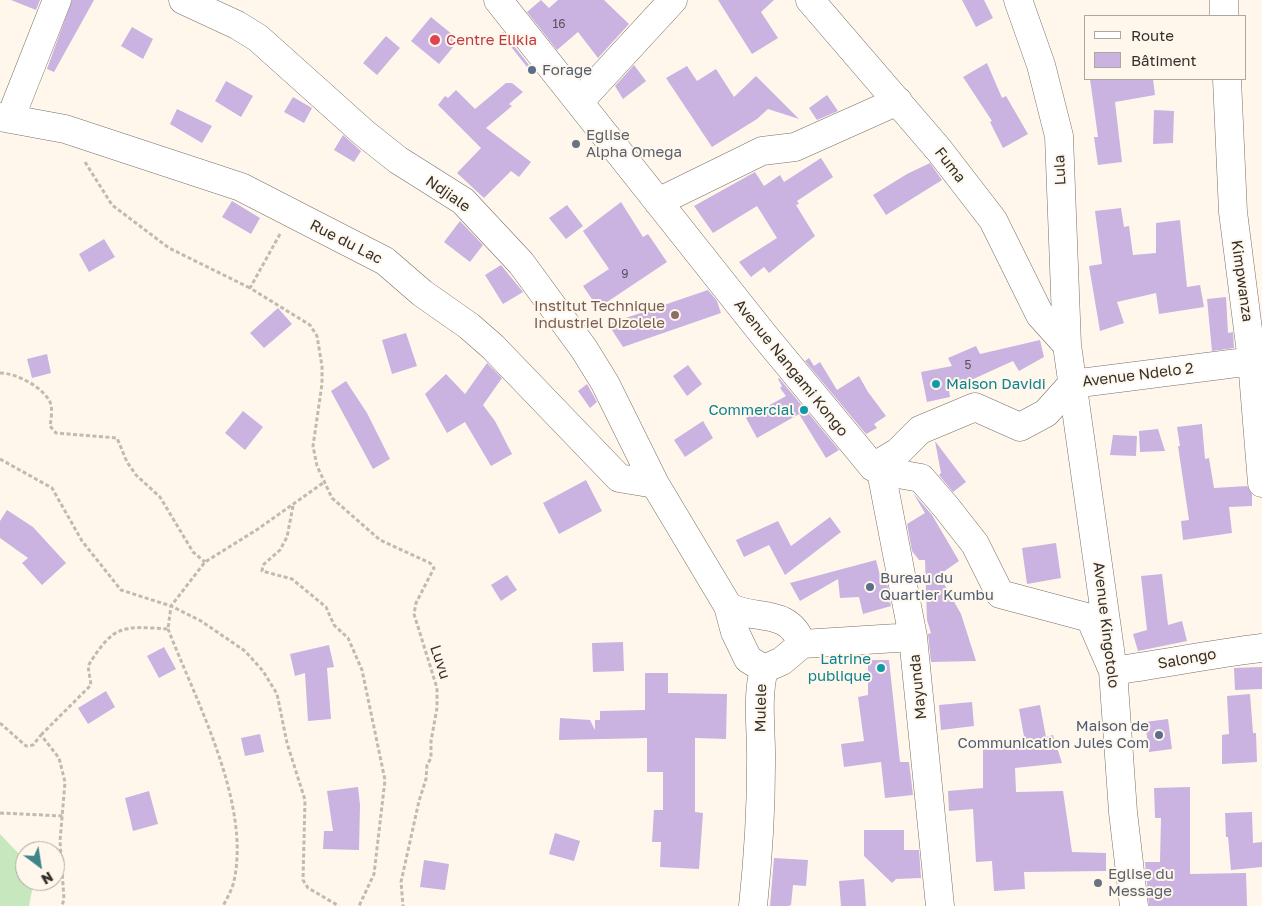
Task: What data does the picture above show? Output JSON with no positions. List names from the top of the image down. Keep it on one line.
{"streets":{"street":["Fuma","Lula","Ndjiale","Rue du Lac","Kimpwanza","Avenue Nangami Kongo","Avenue Ndelo 2","Avenue Kingotolo","Salongo","Mayunda","Mulele"],"path":["Luvu"]},"crossings":[["Fuma","Lula"],["Fuma","Avenue Kingotolo"],["Lula","Avenue Kingotolo"],["Ndjiale","Rue du Lac"],["Ndjiale","Mulele"],["Rue du Lac","Mulele"],["Kimpwanza","Avenue Ndelo 2"],["Avenue Nangami Kongo","Avenue Ndelo 2"],["Avenue Nangami Kongo","Mayunda"],["Avenue Ndelo 2","Avenue Kingotolo"],["Avenue Ndelo 2","Mayunda"],["Avenue Kingotolo","Salongo"]],"places":["Centre Elikia","Forage","Eglise Alpha Omega","Institut Technique Industriel Dizolele","Maison Davidi","Commercial","Bureau du Quartier Kumbu","Latrine publique","Maison de Communication Jules Com","Eglise du Message"],"house_numbers":["16","9","5"],"legend":["Route","Bâtiment"],"north":"bottom right"}
